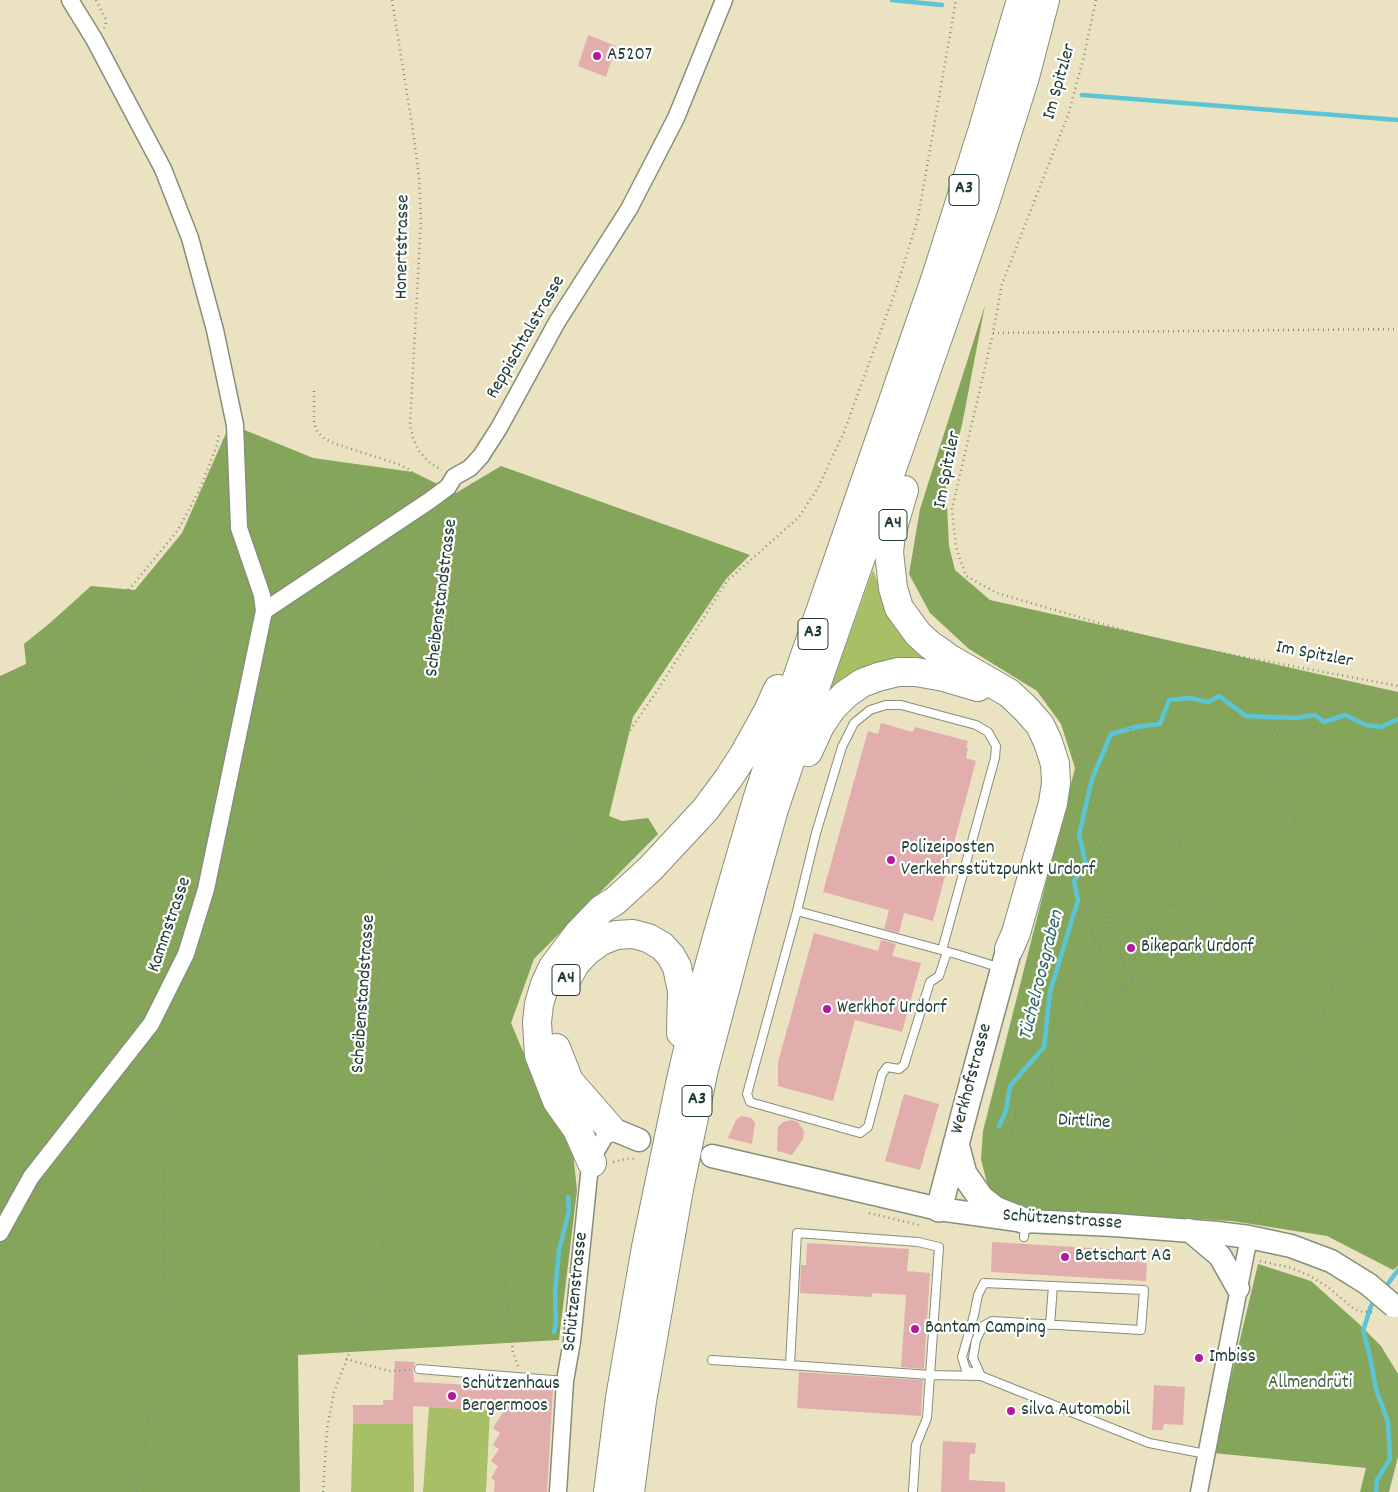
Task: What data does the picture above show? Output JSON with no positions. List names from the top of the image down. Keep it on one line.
{"streets":{"highway":["A3","A4"],"main road":["Werkhofstrasse","Schützenstrasse"],"street":["Reppischtalstrasse","Kammstrasse"],"path":["Im Spitzler","Honertstrasse","Scheibenstandstrasse","Dirtline"]},"crossings":[["A3","A4"],["Honertstrasse","Reppischtalstrasse"],["Reppischtalstrasse","Scheibenstandstrasse"],["Reppischtalstrasse","Kammstrasse"],["A4","Schützenstrasse"],["Werkhofstrasse","Schützenstrasse"]],"water":["Tüchelroosgraben"],"parks":["Allmendrüti"],"places":["A5207","Polizeiposten Verkehrsstützpunkt Urdorf","Bikepark Urdorf","Werkhof Urdorf","Betschart AG","Bantam Camping","Imbiss","Schützenhaus Bergermoos","silva Automobil"]}
